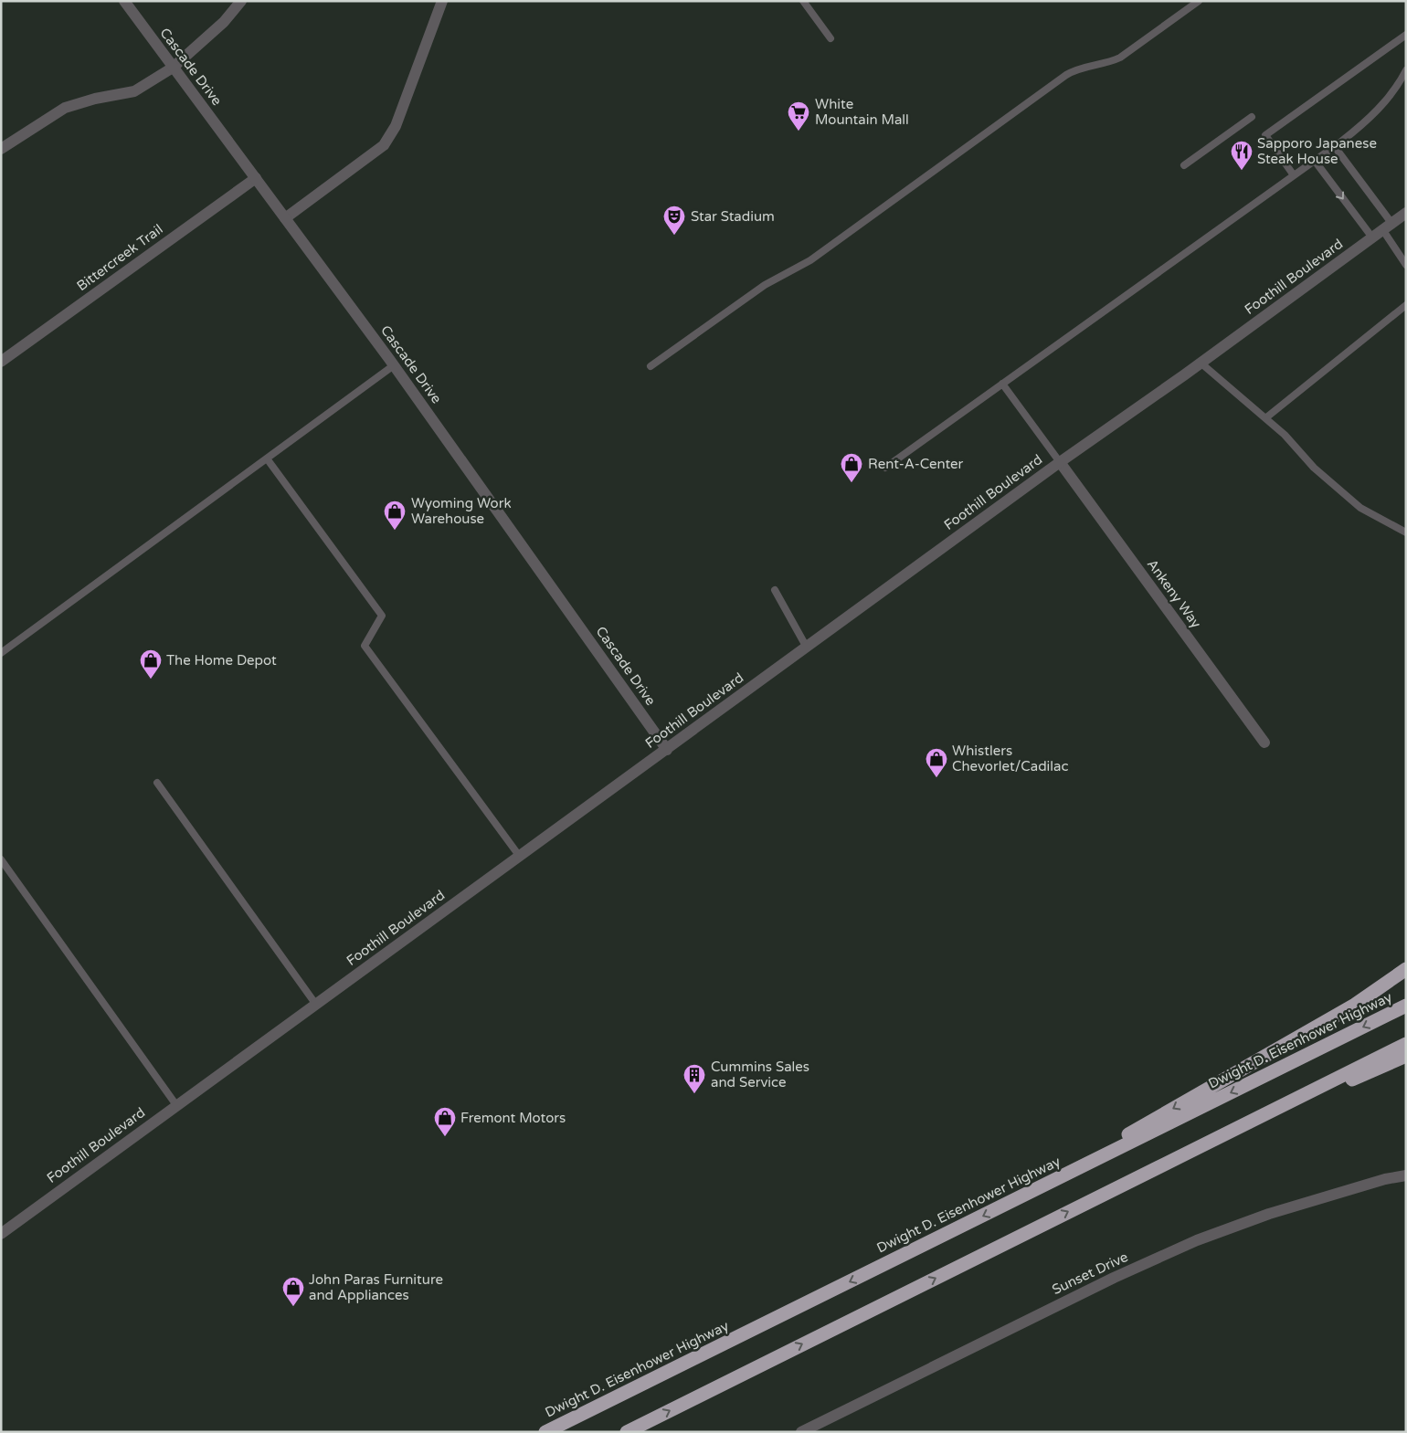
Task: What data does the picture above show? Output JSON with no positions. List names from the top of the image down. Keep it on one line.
{"streets":{"highway":["Dwight D. Eisenhower Highway"],"street":["Cascade Drive","Bittercreek Trail","Foothill Boulevard","Ankeny Way","Sunset Drive"]},"crossings":[["Cascade Drive","Bittercreek Trail"],["Cascade Drive","Foothill Boulevard"],["Foothill Boulevard","Ankeny Way"]],"places":{"supermarket":["White Mountain Mall"],"restaurant":["Sapporo Japanese Steak House"],"theatre":["Star Stadium"],"shop":["Rent-A-Center","Wyoming Work Warehouse","The Home Depot","Whistlers Chevorlet/Cadilac","Fremont Motors","John Paras Furniture and Appliances"],"building":["Cummins Sales and Service"]}}
